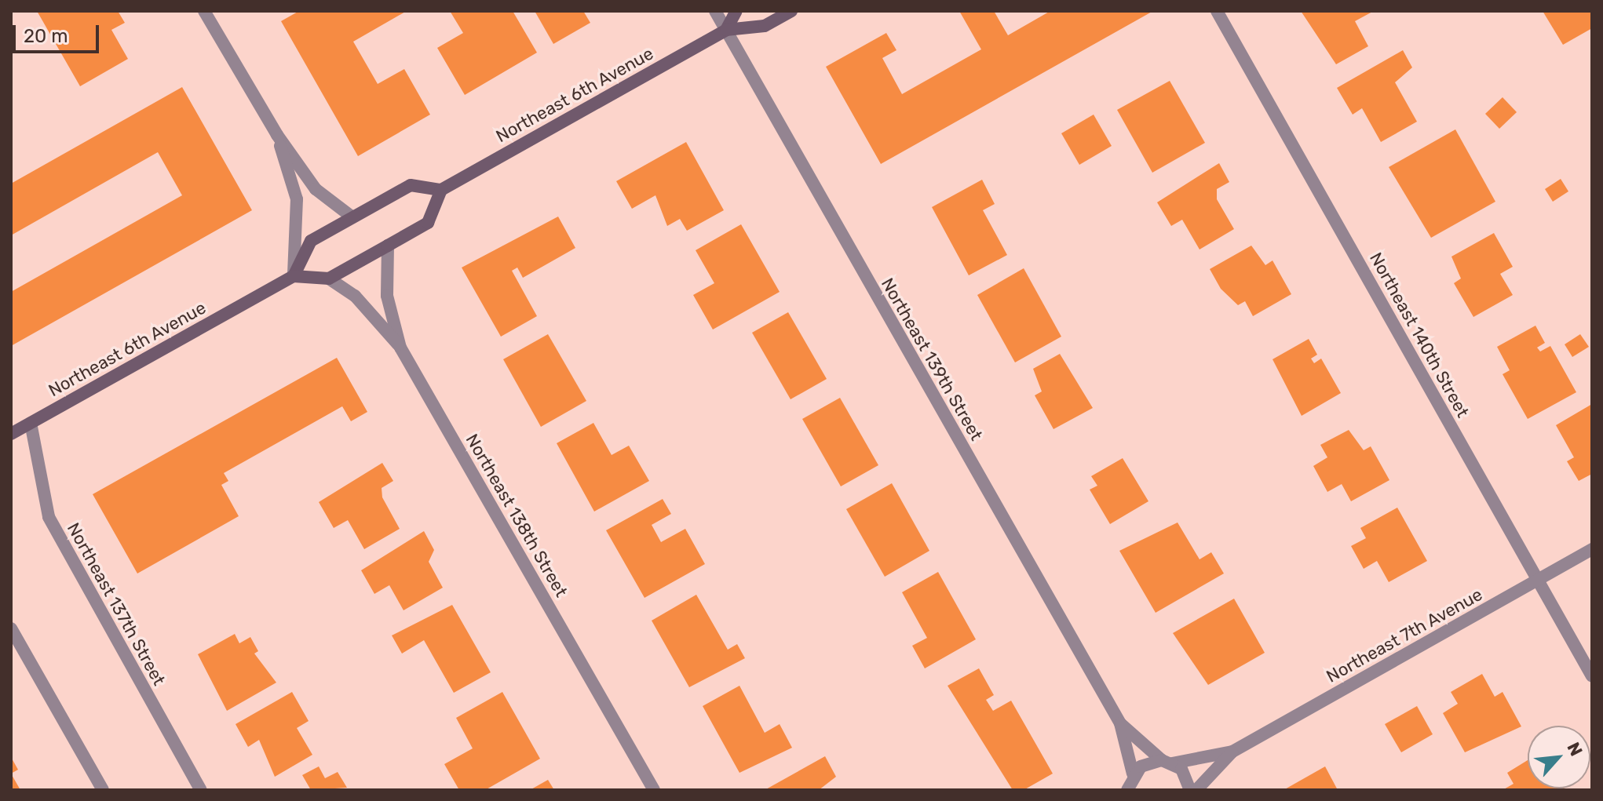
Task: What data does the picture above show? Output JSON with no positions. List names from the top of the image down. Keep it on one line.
{"streets":{"main road":["Northeast 6th Avenue"],"street":["Northeast 140th Street","Northeast 139th Street","Northeast 138th Street","Northeast 137th Street","Northeast 7th Avenue"]},"crossings":[["Northeast 6th Avenue","Northeast 139th Street"],["Northeast 6th Avenue","Northeast 137th Street"],["Northeast 140th Street","Northeast 7th Avenue"],["Northeast 139th Street","Northeast 7th Avenue"]],"scale_bar":"20 m","north":"top right"}
